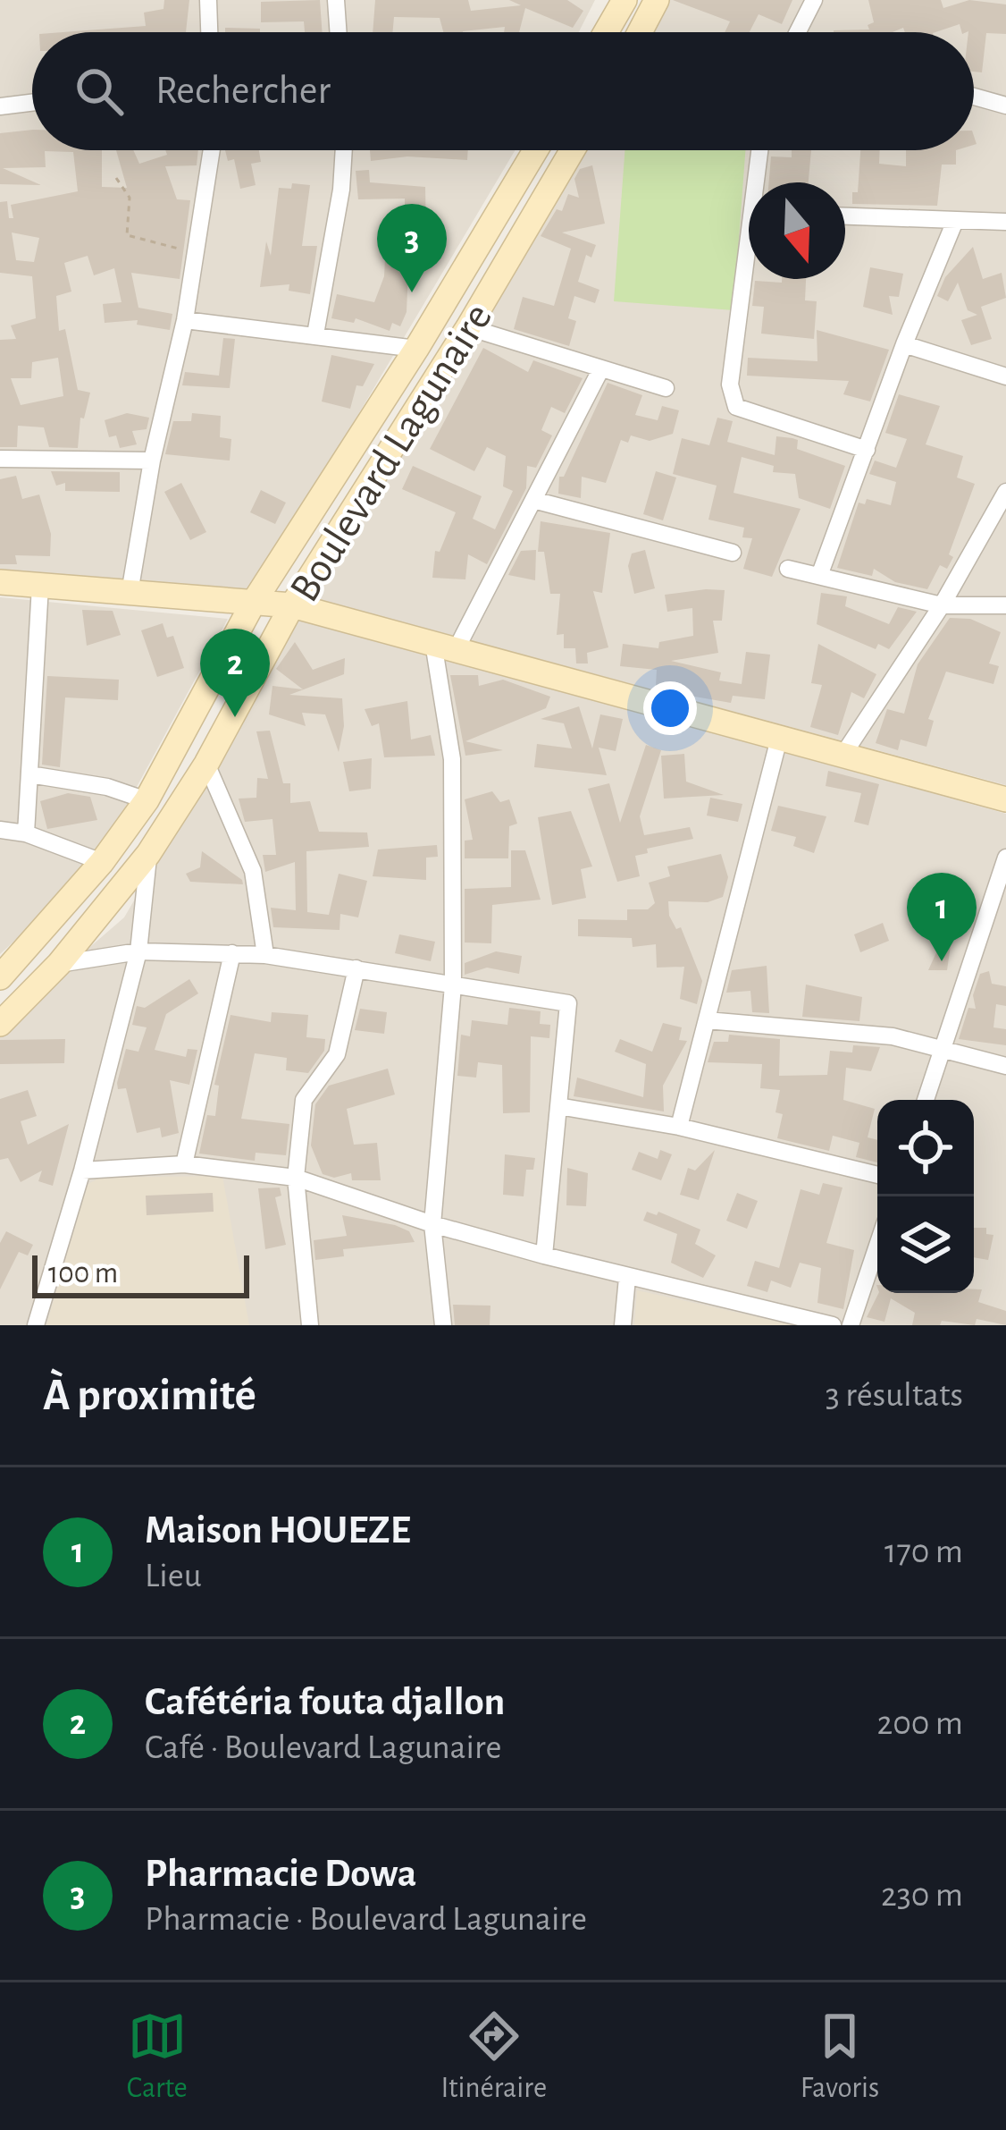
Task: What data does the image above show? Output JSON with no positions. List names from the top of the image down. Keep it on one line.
{"streets":{"main road":["Boulevard Lagunaire"]},"scale_bar":"100 m","north":"bottom","page":{"search":"Rechercher","pins":["3","2","1"],"scale":"100 m","heading":["À proximité","3 résultats"],"list":[{"mark":"1","name":"Maison HOUEZE","note":"Lieu","value":"170 m"},{"mark":"2","name":"Cafétéria fouta djallon","note":"Café · Boulevard Lagunaire","value":"200 m"},{"mark":"3","name":"Pharmacie Dowa","note":"Pharmacie · Boulevard Lagunaire","value":"230 m"}],"nav":["Carte","Itinéraire","Favoris"]}}
